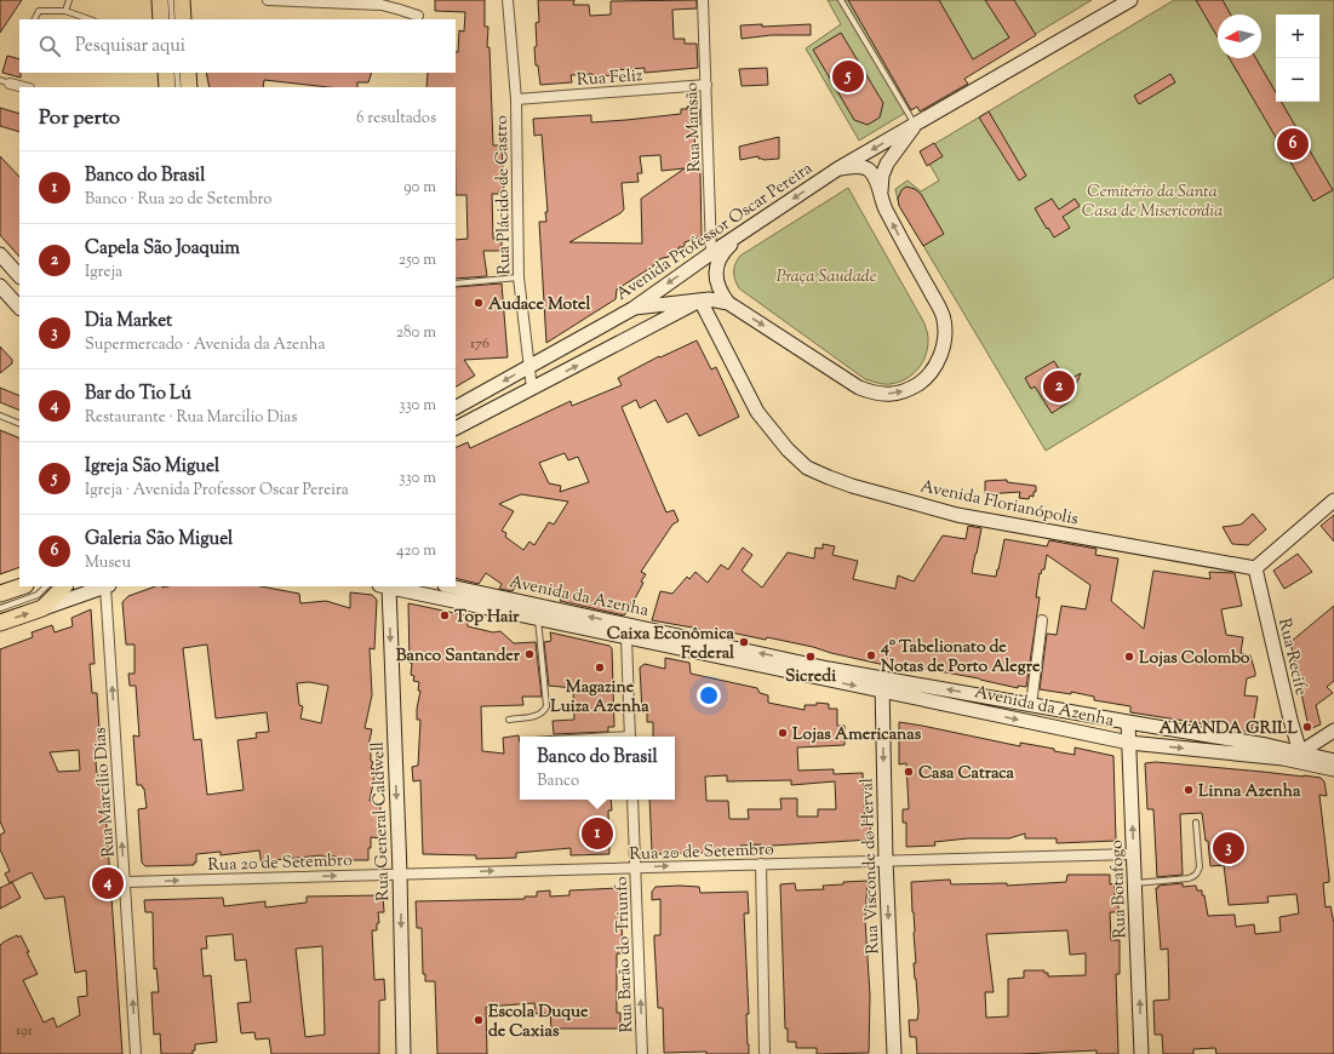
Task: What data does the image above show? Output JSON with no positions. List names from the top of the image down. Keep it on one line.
{"streets":{"main road":["Avenida Professor Oscar Pereira","Avenida Florianópolis","Avenida da Azenha","Rua Recife","Rua General Caldwell","Rua Visconde do Herval","Rua Botafogo"],"street":["Rua Feliz","Rua Mansão","Rua Plácido de Castro","Rua Marcílio Dias","Rua 20 de Setembro","Rua Barão do Triunfo"]},"crossings":[["Rua Feliz","Rua Mansão"],["Rua Feliz","Rua Plácido de Castro"],["Rua Mansão","Avenida Professor Oscar Pereira"],["Rua Plácido de Castro","Avenida Professor Oscar Pereira"],["Avenida Florianópolis","Rua Recife"],["Avenida da Azenha","Rua Recife"],["Avenida da Azenha","Rua General Caldwell"],["Avenida da Azenha","Rua Visconde do Herval"],["Avenida da Azenha","Rua Botafogo"],["Rua Marcílio Dias","Rua 20 de Setembro"],["Rua General Caldwell","Rua 20 de Setembro"],["Rua 20 de Setembro","Rua Visconde do Herval"],["Rua 20 de Setembro","Rua Botafogo"],["Rua 20 de Setembro","Rua Barão do Triunfo"]],"one_way":["Rua Marcílio Dias","Rua General Caldwell","Rua 20 de Setembro","Rua Visconde do Herval","Rua Botafogo","Rua Barão do Triunfo"],"parks":["Cemitério da Santa Casa de Misericórdia","Praça Saudade"],"places":["Audace Motel","Top Hair","Caixa Econômica Federal","Banco Santander","4º Tabelionato de Notas de Porto Alegre","Sicredi","Lojas Colombo","Magazine Luiza Azenha","AMANDA GRILL","Lojas Americanas","Casa Catraca","Linna Azenha","Escola Duque de Caxias"],"house_numbers":["176","191"],"north":"left","page":{"map_buttons":["+","−"],"search":"Pesquisar aqui","pins":["5","6","2","1","3","4"],"heading":["Por perto","6 resultados"],"list":[{"mark":"1","name":"Banco do Brasil","note":"Banco · Rua 20 de Setembro","value":"90 m"},{"mark":"2","name":"Capela São Joaquim","note":"Igreja","value":"250 m"},{"mark":"3","name":"Dia Market","note":"Supermercado · Avenida da Azenha","value":"280 m"},{"mark":"4","name":"Bar do Tio Lú","note":"Restaurante · Rua Marcílio Dias","value":"330 m"},{"mark":"5","name":"Igreja São Miguel","note":"Igreja · Avenida Professor Oscar Pereira","value":"330 m"},{"mark":"6","name":"Galeria São Miguel","note":"Museu","value":"420 m"}],"popup":["Banco do Brasil","Banco"]}}
